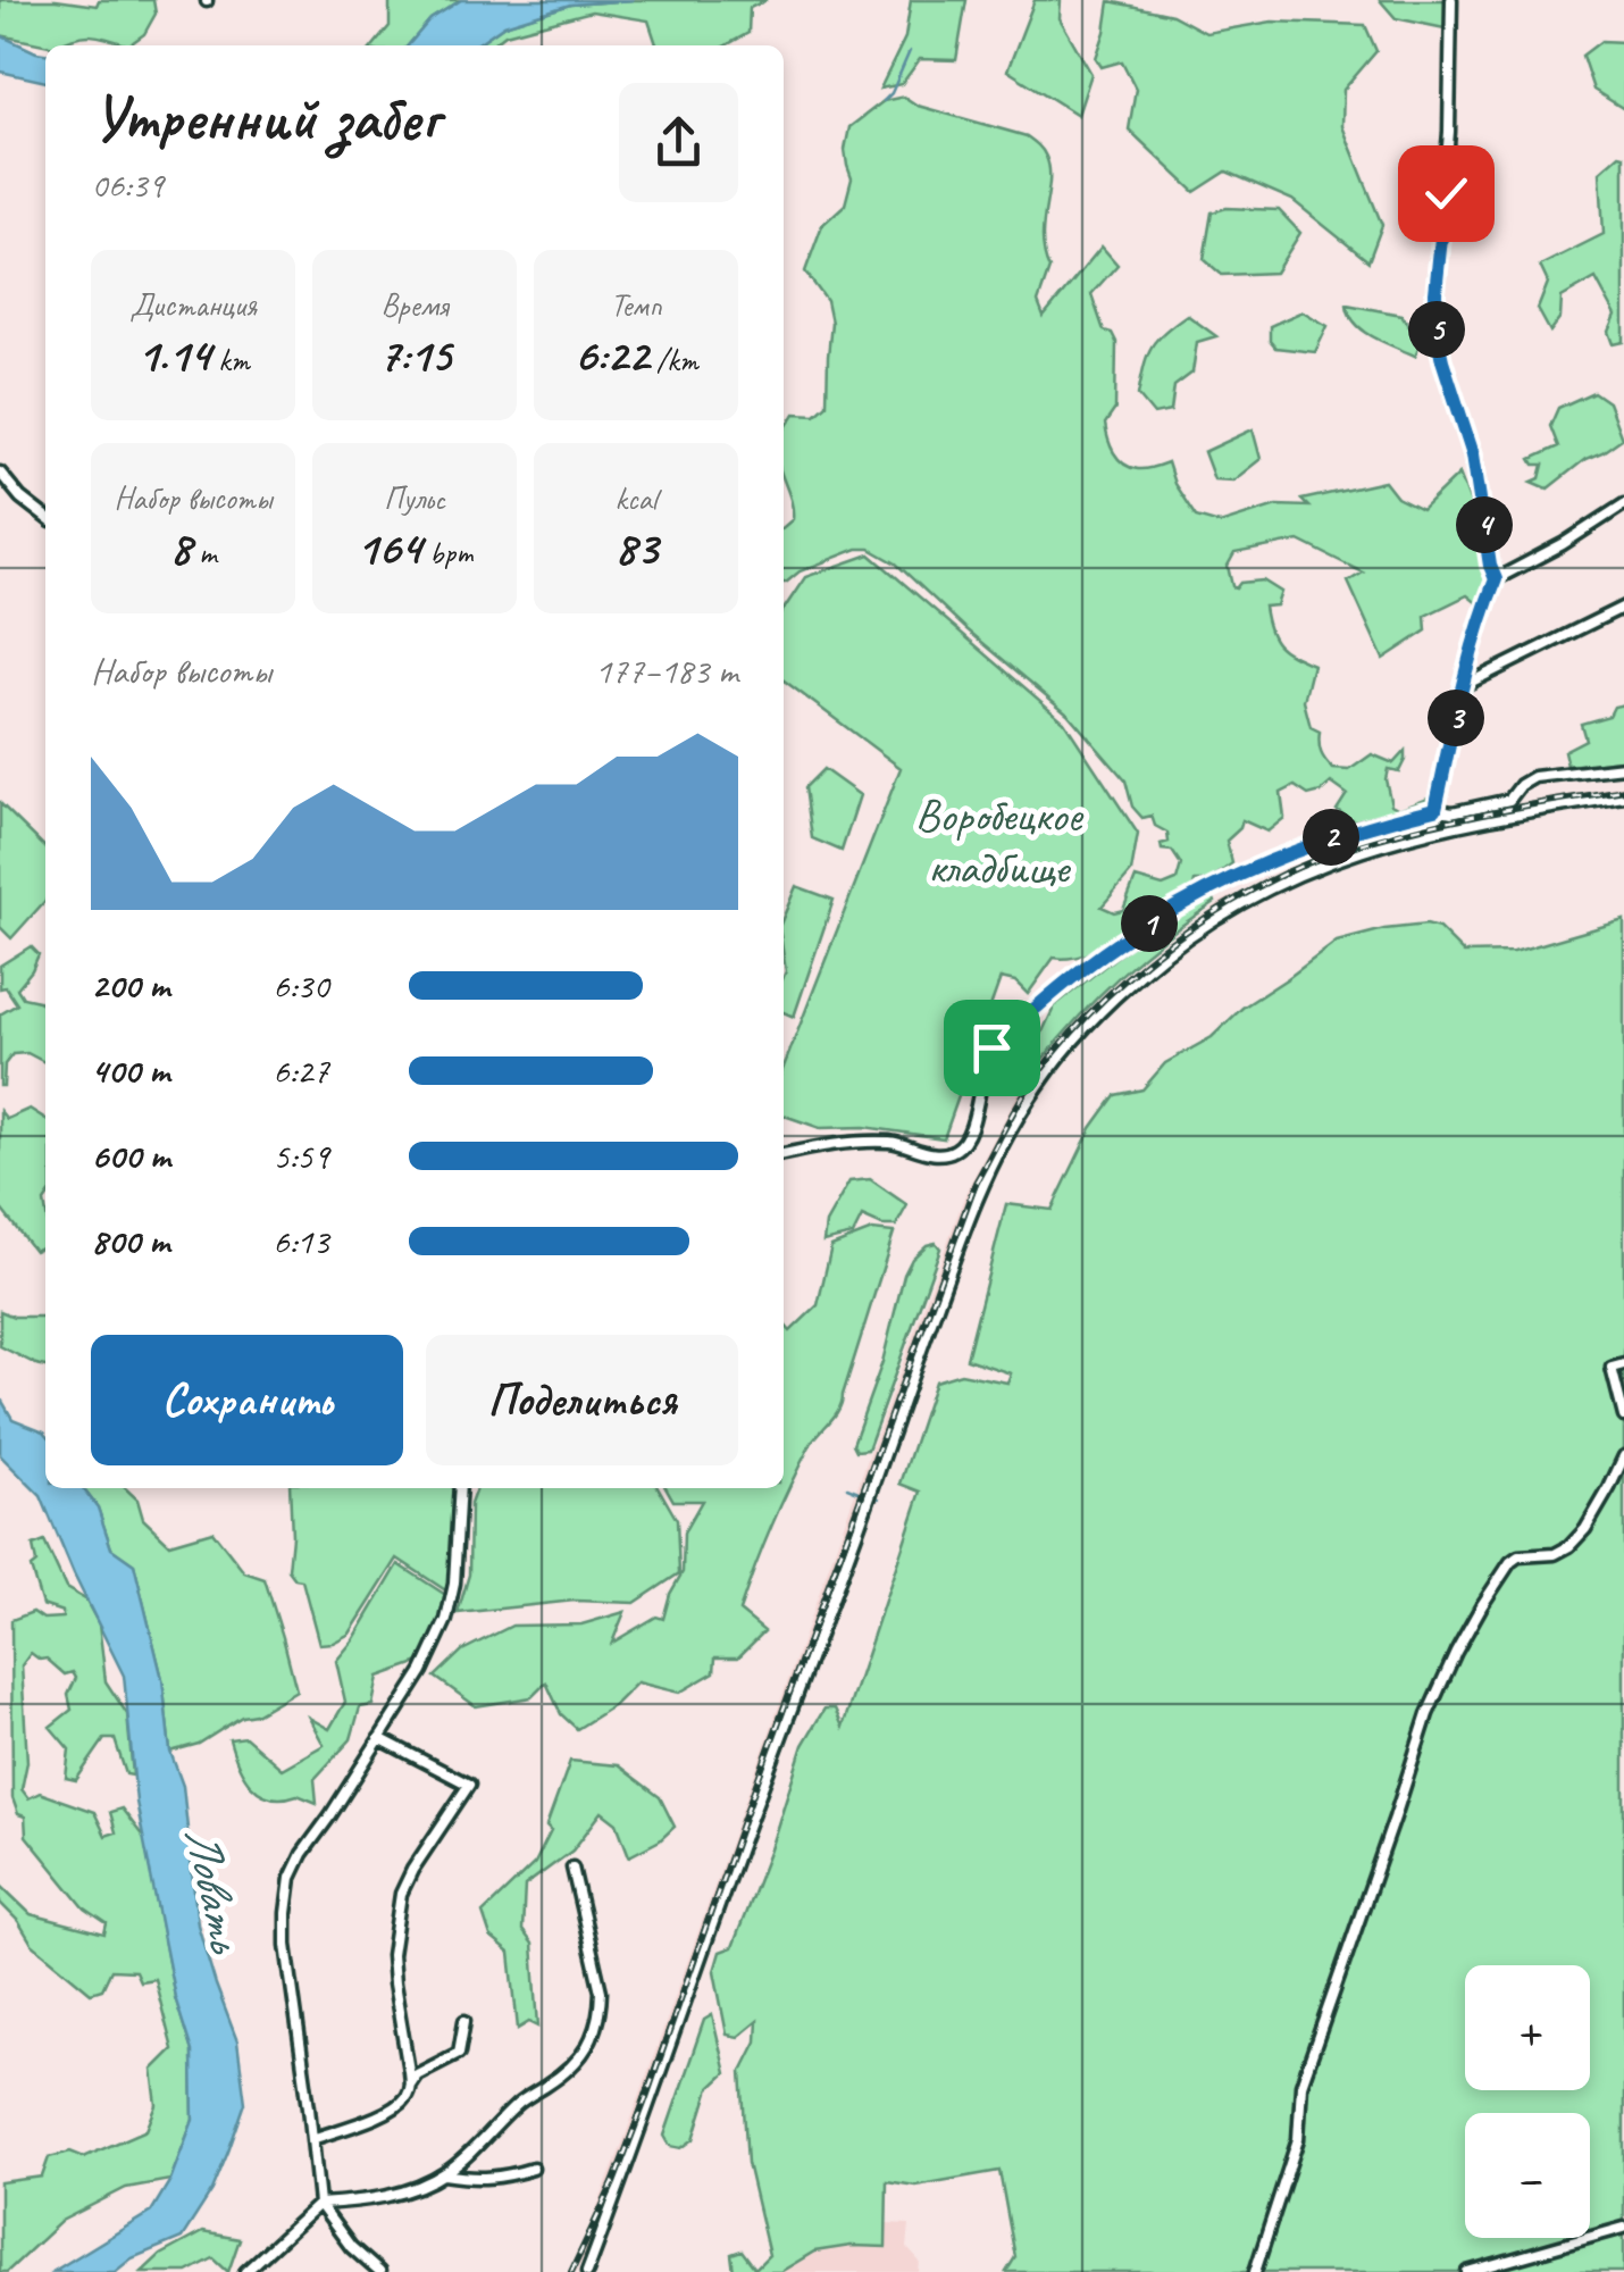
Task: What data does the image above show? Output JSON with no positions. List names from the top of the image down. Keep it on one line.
{"water":["Ловать"],"parks":["Воробецкое кладбище"],"page":{"heading":["Утренний забег","06:39"],"stats":[["Дистанция","1.14 km"],["Время","7:15"],["Темп","6:22 /km"],["Набор высоты","8 m"],["Пульс","164 bpm"],["kcal","83"]],"pins":["5","4","3","2","1"],"chart":["Набор высоты","177–183 m"],"list":[{"name":"200 m","note":"6:30"},{"name":"400 m","note":"6:27"},{"name":"600 m","note":"5:59"},{"name":"800 m","note":"6:13"}],"buttons":["Сохранить","Поделиться"],"map_buttons":["+","−"]}}
